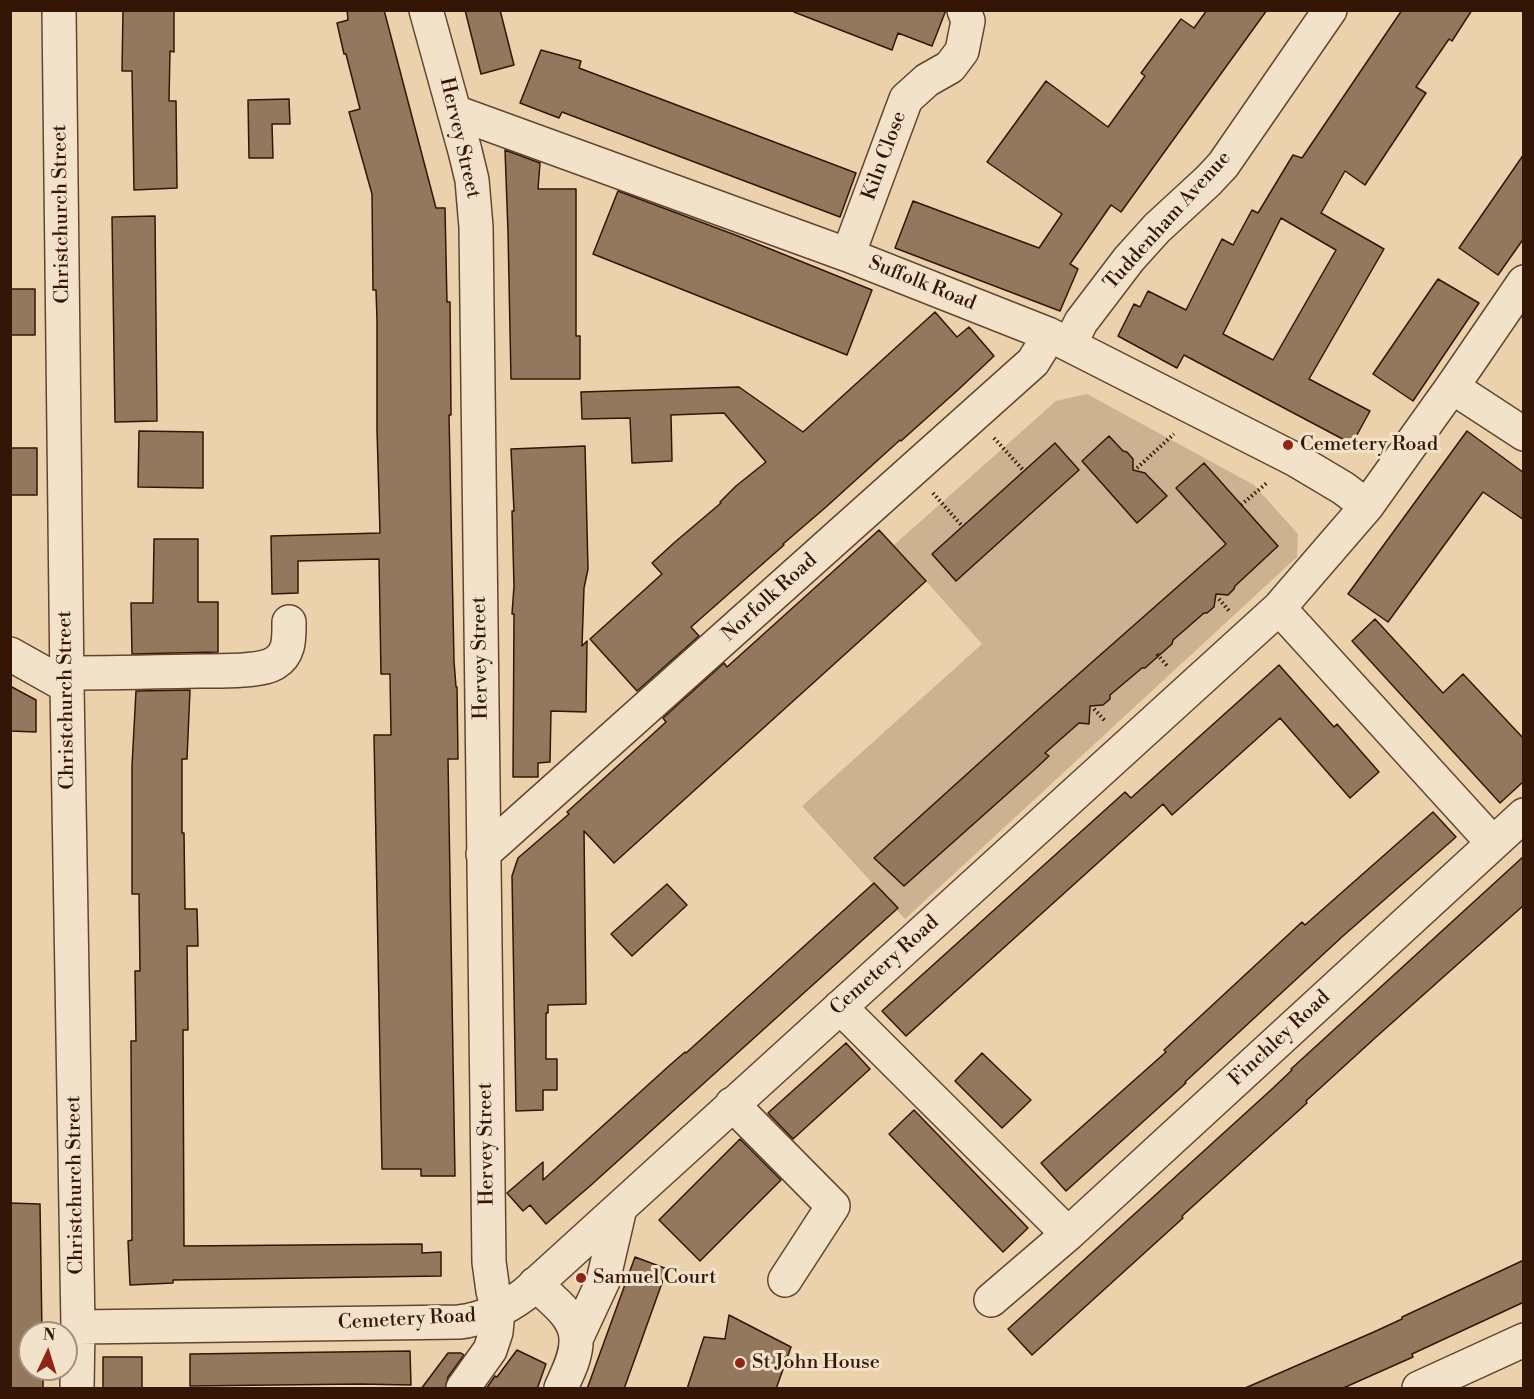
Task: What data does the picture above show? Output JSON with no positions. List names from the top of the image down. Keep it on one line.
{"streets":{"street":["Hervey Street","Kiln Close","Christchurch Street","Tuddenham Avenue","Suffolk Road","Norfolk Road","Cemetery Road","Finchley Road"]},"crossings":[["Hervey Street","Suffolk Road"],["Hervey Street","Norfolk Road"],["Hervey Street","Cemetery Road"],["Kiln Close","Suffolk Road"],["Tuddenham Avenue","Suffolk Road"],["Tuddenham Avenue","Norfolk Road"],["Suffolk Road","Norfolk Road"],["Suffolk Road","Cemetery Road"]],"places":["Cemetery Road","Samuel Court","St John House"],"north":"top"}
